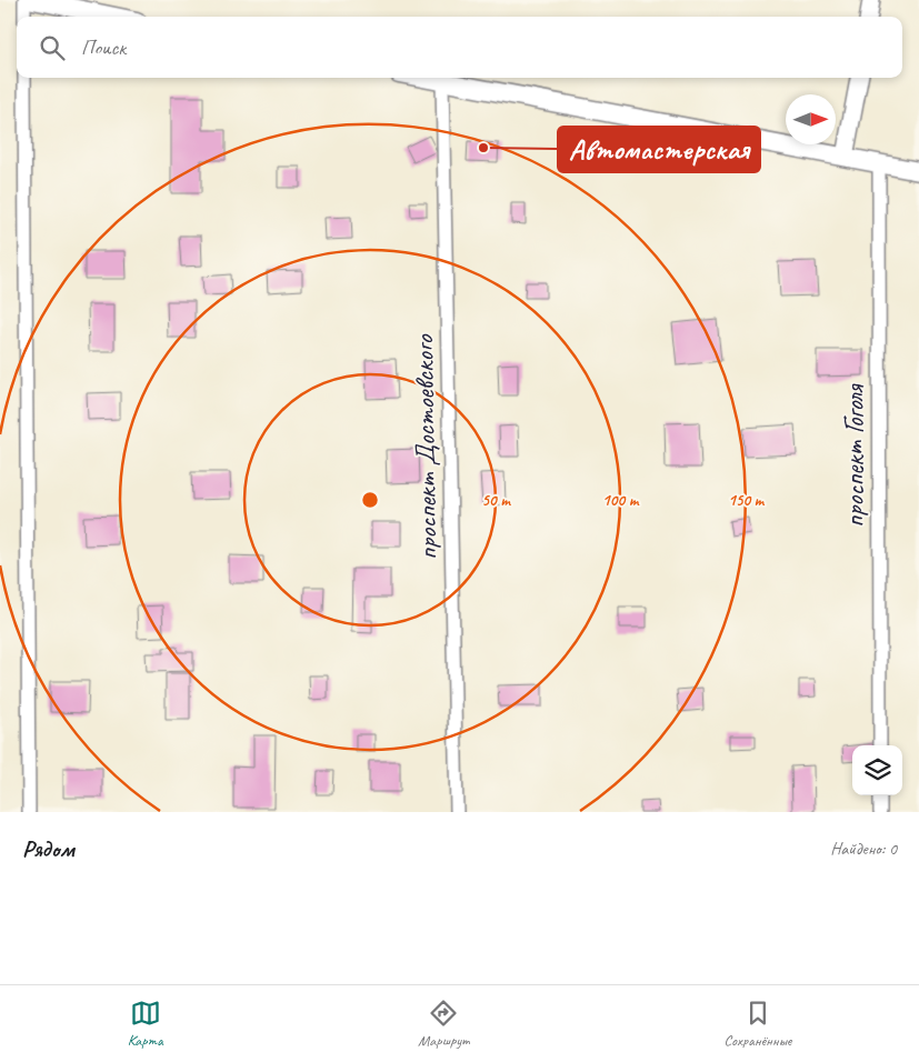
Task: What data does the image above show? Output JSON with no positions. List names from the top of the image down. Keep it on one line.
{"streets":{"street":["проспект Достоевского","проспект Гоголя"]},"places":["Автомастерская"],"north":"right","page":{"search":"Поиск","heading":["Рядом","Найдено: 0"],"nav":["Карта","Маршрут","Сохранённые"]},"rings":["50 m","100 m","150 m"]}
